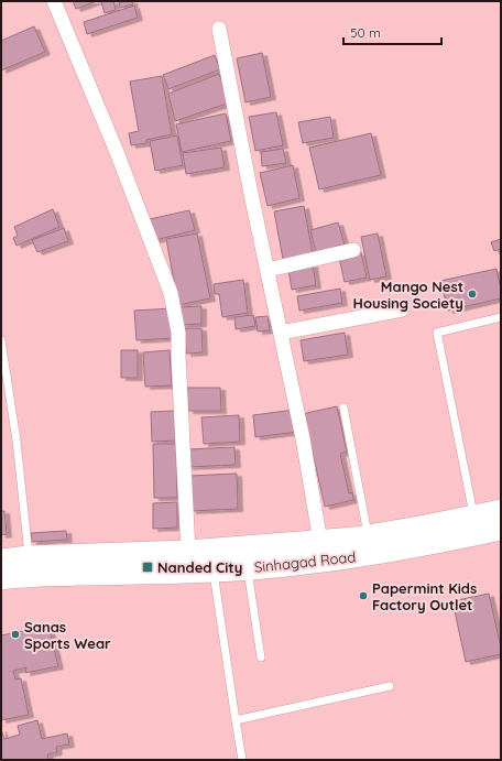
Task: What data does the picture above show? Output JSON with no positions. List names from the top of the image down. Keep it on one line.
{"streets":{"main road":["Sinhagad Road"]},"places":{"other":["Mango Nest Housing Society","Papermint Kids Factory Outlet","Sanas Sports Wear"],"transit":["Nanded City"]},"scale_bar":"50 m"}
